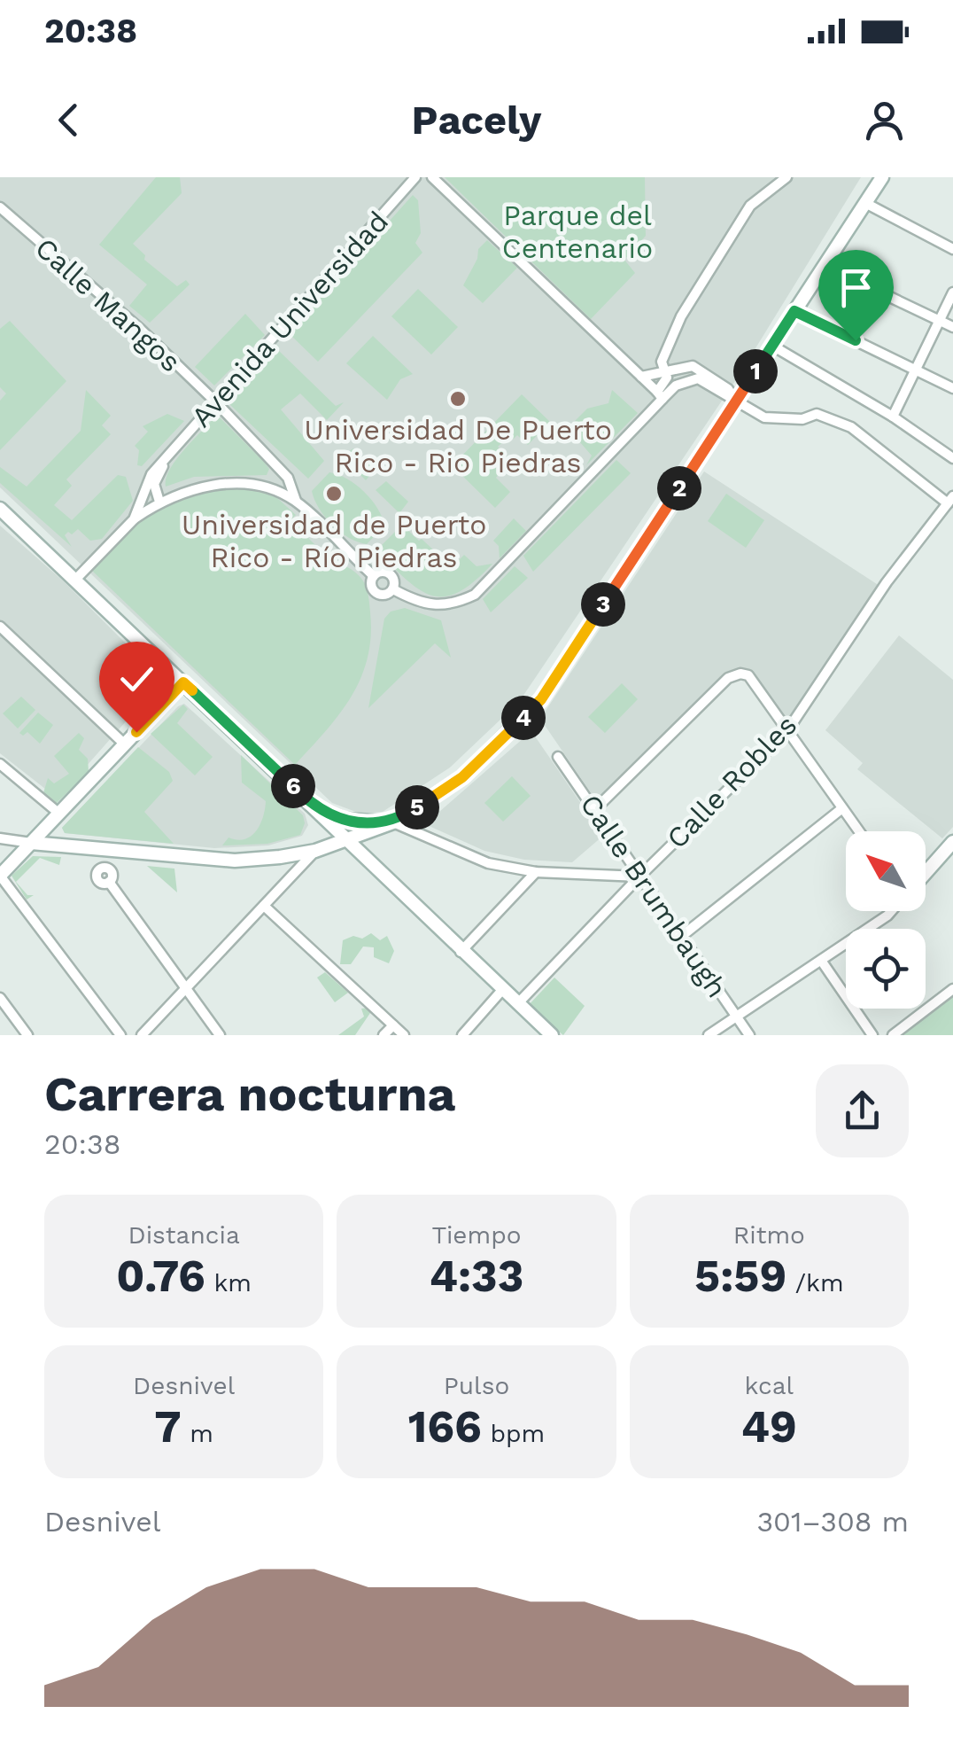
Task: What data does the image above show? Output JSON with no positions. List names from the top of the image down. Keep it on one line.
{"streets":{"street":["Calle Mangos","Avenida Universidad","Calle Robles","Calle Brumbaugh"]},"crossings":[["Calle Mangos","Avenida Universidad"],["Calle Robles","Calle Brumbaugh"]],"parks":["Parque del Centenario"],"places":["Universidad De Puerto Rico - Rio Piedras","Universidad de Puerto Rico - Río Piedras"],"north":"top left","page":{"status":"20:38","header":"Pacely","pins":["1","2","3","4","6","5"],"heading":["Carrera nocturna","20:38"],"stats":[["Distancia","0.76 km"],["Tiempo","4:33"],["Ritmo","5:59 /km"],["Desnivel","7 m"],["Pulso","166 bpm"],["kcal","49"]],"chart":["Desnivel","301–308 m"]}}
